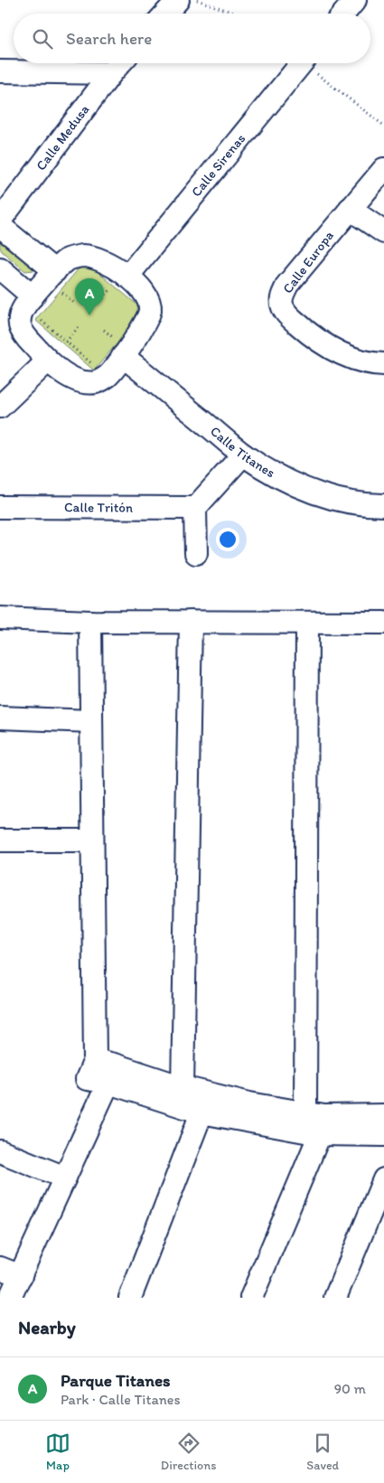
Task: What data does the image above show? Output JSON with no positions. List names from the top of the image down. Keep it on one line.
{"streets":{"street":["Calle Medusa","Calle Sirenas","Calle Europa","Calle Titanes","Calle Tritón"]},"crossings":[["Calle Sirenas","Calle Titanes"]],"page":{"search":"Search here","pins":"A","heading":"Nearby","list":[{"mark":"A","name":"Parque Titanes","note":"Park · Calle Titanes","value":"90 m"}],"nav":["Map","Directions","Saved"]}}
